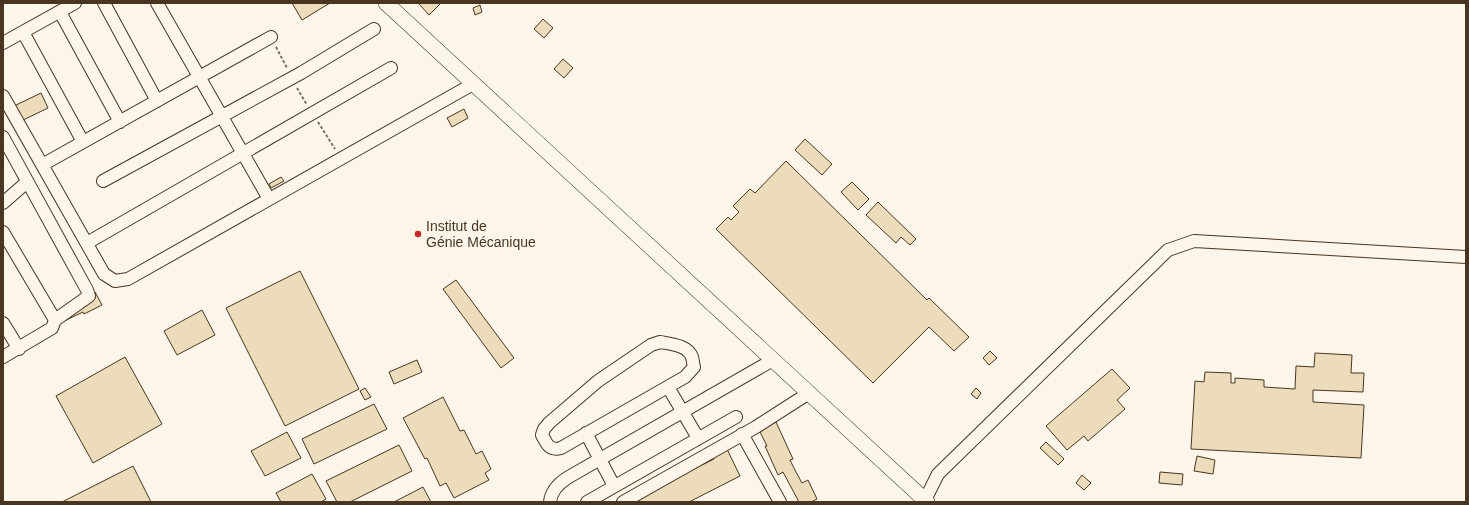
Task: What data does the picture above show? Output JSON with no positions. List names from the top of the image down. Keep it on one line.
{"places":["Institut de Génie Mécanique"]}
